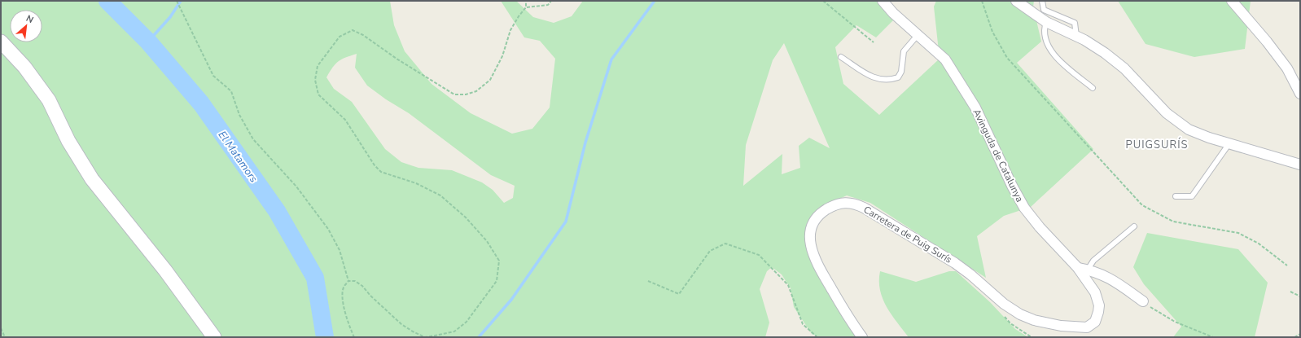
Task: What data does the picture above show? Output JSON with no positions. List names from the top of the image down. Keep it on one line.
{"streets":{"street":["Avinguda de Catalunya","Carretera de Puig Surís"]},"crossings":[["Avinguda de Catalunya","Carretera de Puig Surís"]],"districts":["PUIGSURÍS"],"water":["El Matamors"],"north":"top right"}
